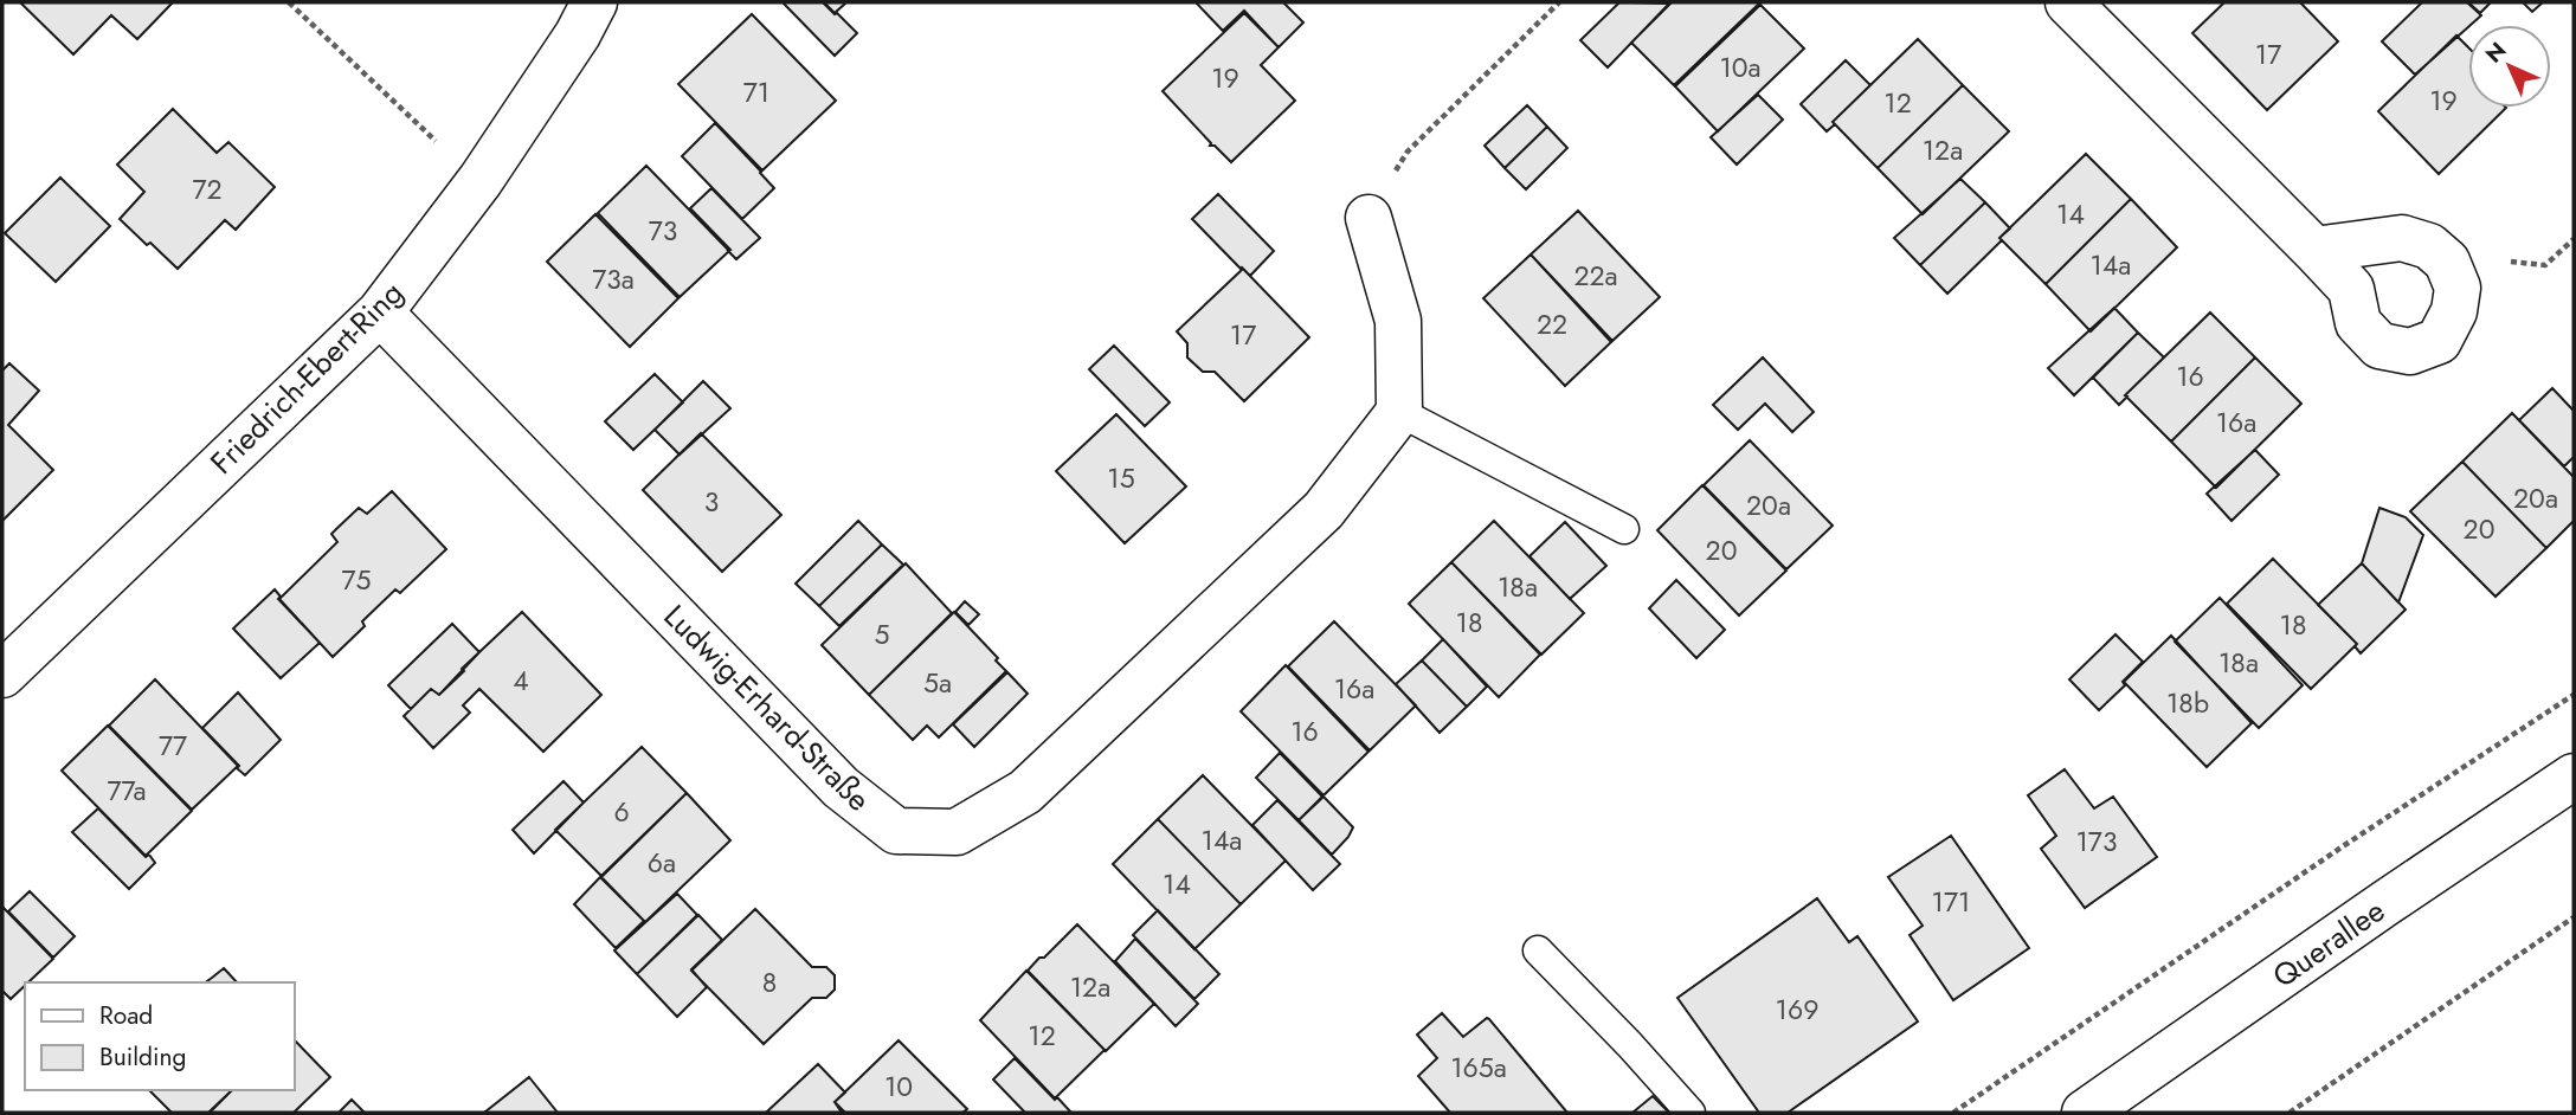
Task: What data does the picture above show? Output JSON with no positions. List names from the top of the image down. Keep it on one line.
{"streets":{"street":["Friedrich-Ebert-Ring","Ludwig-Erhard-Straße","Querallee"]},"crossings":[["Friedrich-Ebert-Ring","Ludwig-Erhard-Straße"]],"house_numbers":["17","10a","19","71","19","12","12a","72","14","73","14a","22a","73a","22","17","16","16a","15","20a","3","20a","20","20","75","18a","18","18","5","18a","4","5a","16a","18b","16","77","77a","6","14a","173","6a","14","171","8","12a","169","12","165a","10"],"legend":["Road","Building"],"north":"top left"}
